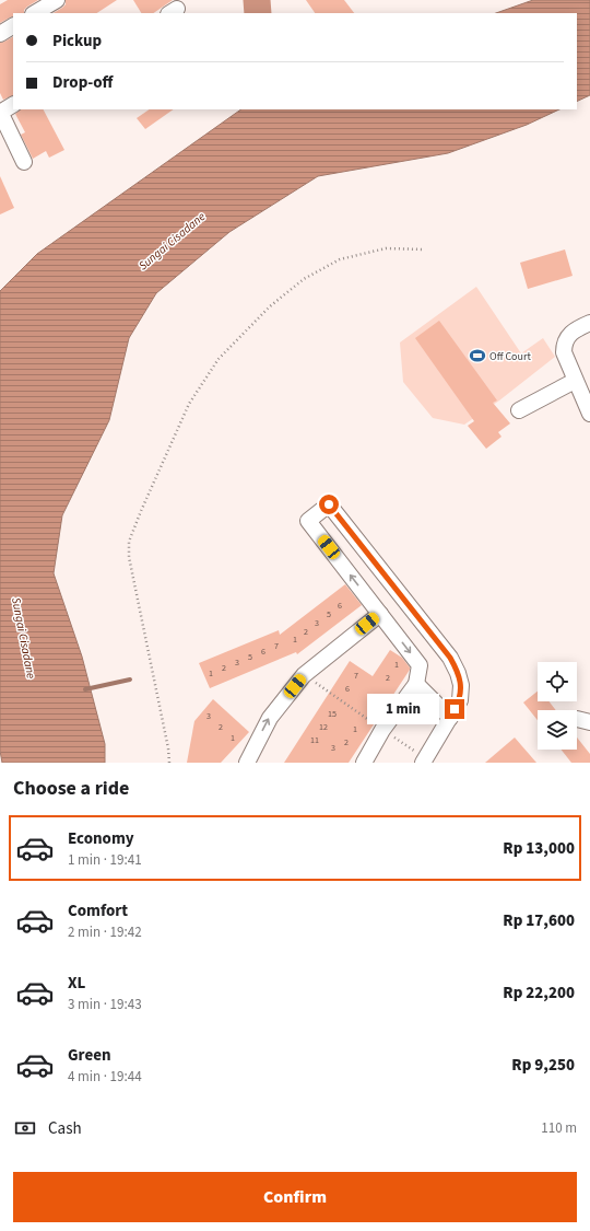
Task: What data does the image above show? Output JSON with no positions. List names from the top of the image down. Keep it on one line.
{"water":["Sungai Cisadane"],"places":{"sports":["Off Court"]},"house_numbers":["6","5","3","2","1","7","6","5","3","1","2","1","7","2","6","15","3","2","12","1","1","11","2","3"],"page":{"banner":["Pickup","Drop-off"],"bubble":"1 min","heading":"Choose a ride","list":[{"name":"Economy","note":"1 min · 19:41","value":"Rp 13,000"},{"name":"Comfort","note":"2 min · 19:42","value":"Rp 17,600"},{"name":"XL","note":"3 min · 19:43","value":"Rp 22,200"},{"name":"Green","note":"4 min · 19:44","value":"Rp 9,250"}],"pay":["Cash","110 m"],"buttons":"Confirm"}}
